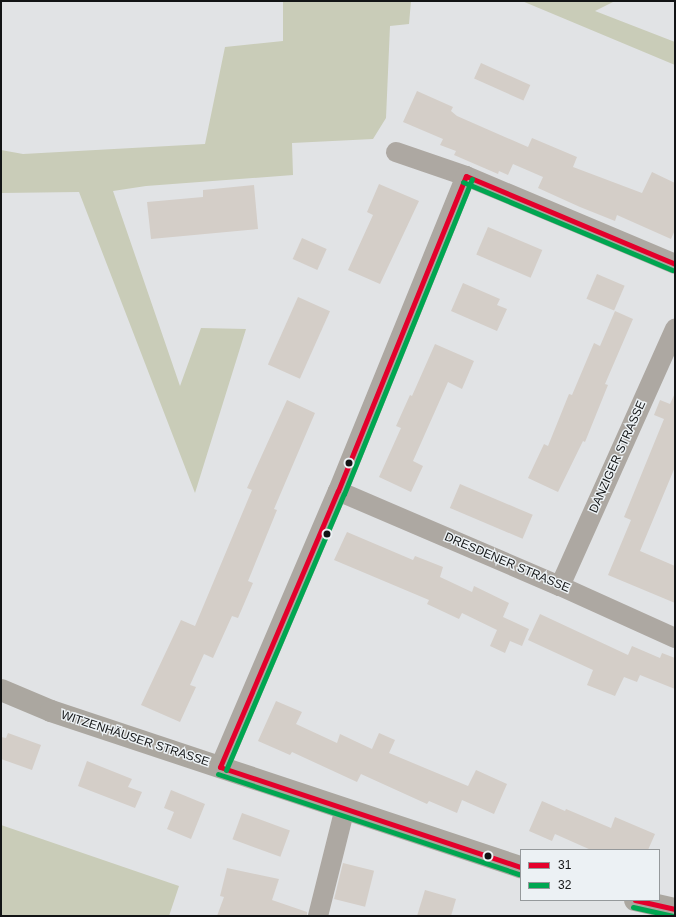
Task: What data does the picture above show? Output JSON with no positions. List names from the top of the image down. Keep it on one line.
{"streets":{"main road":["WITZENHÄUSER STRASSE"],"street":["DANZIGER STRASSE","DRESDENER STRASSE"]},"crossings":[["DANZIGER STRASSE","DRESDENER STRASSE"]],"lines":["transit line 31","transit line 32"],"legend":["31","32"]}
